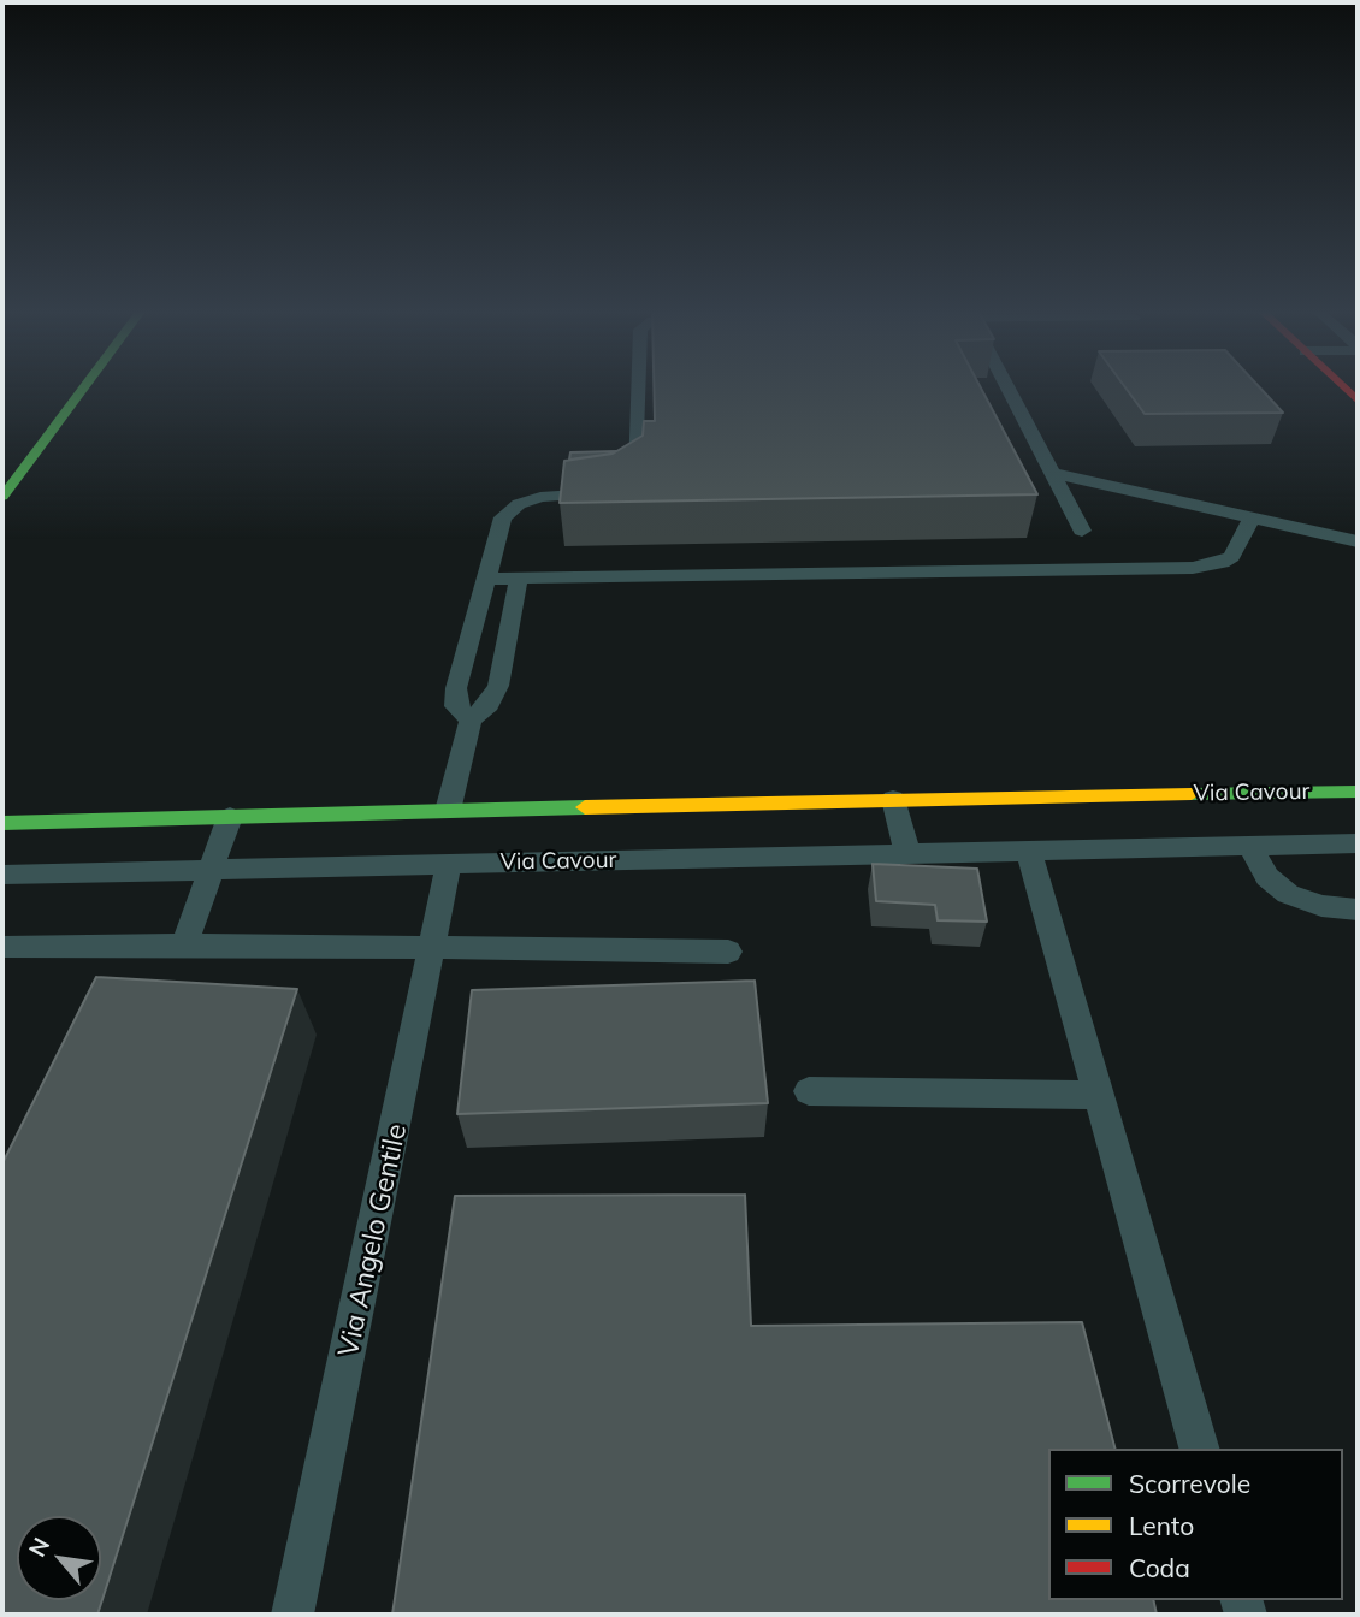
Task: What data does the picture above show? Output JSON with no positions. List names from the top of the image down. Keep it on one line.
{"streets":{"main road":["Via Cavour"],"lane":["Via Angelo Gentile"]},"crossings":[["Via Cavour","Via Angelo Gentile"]],"legend":["Scorrevole","Lento","Coda"],"north":"top left"}
